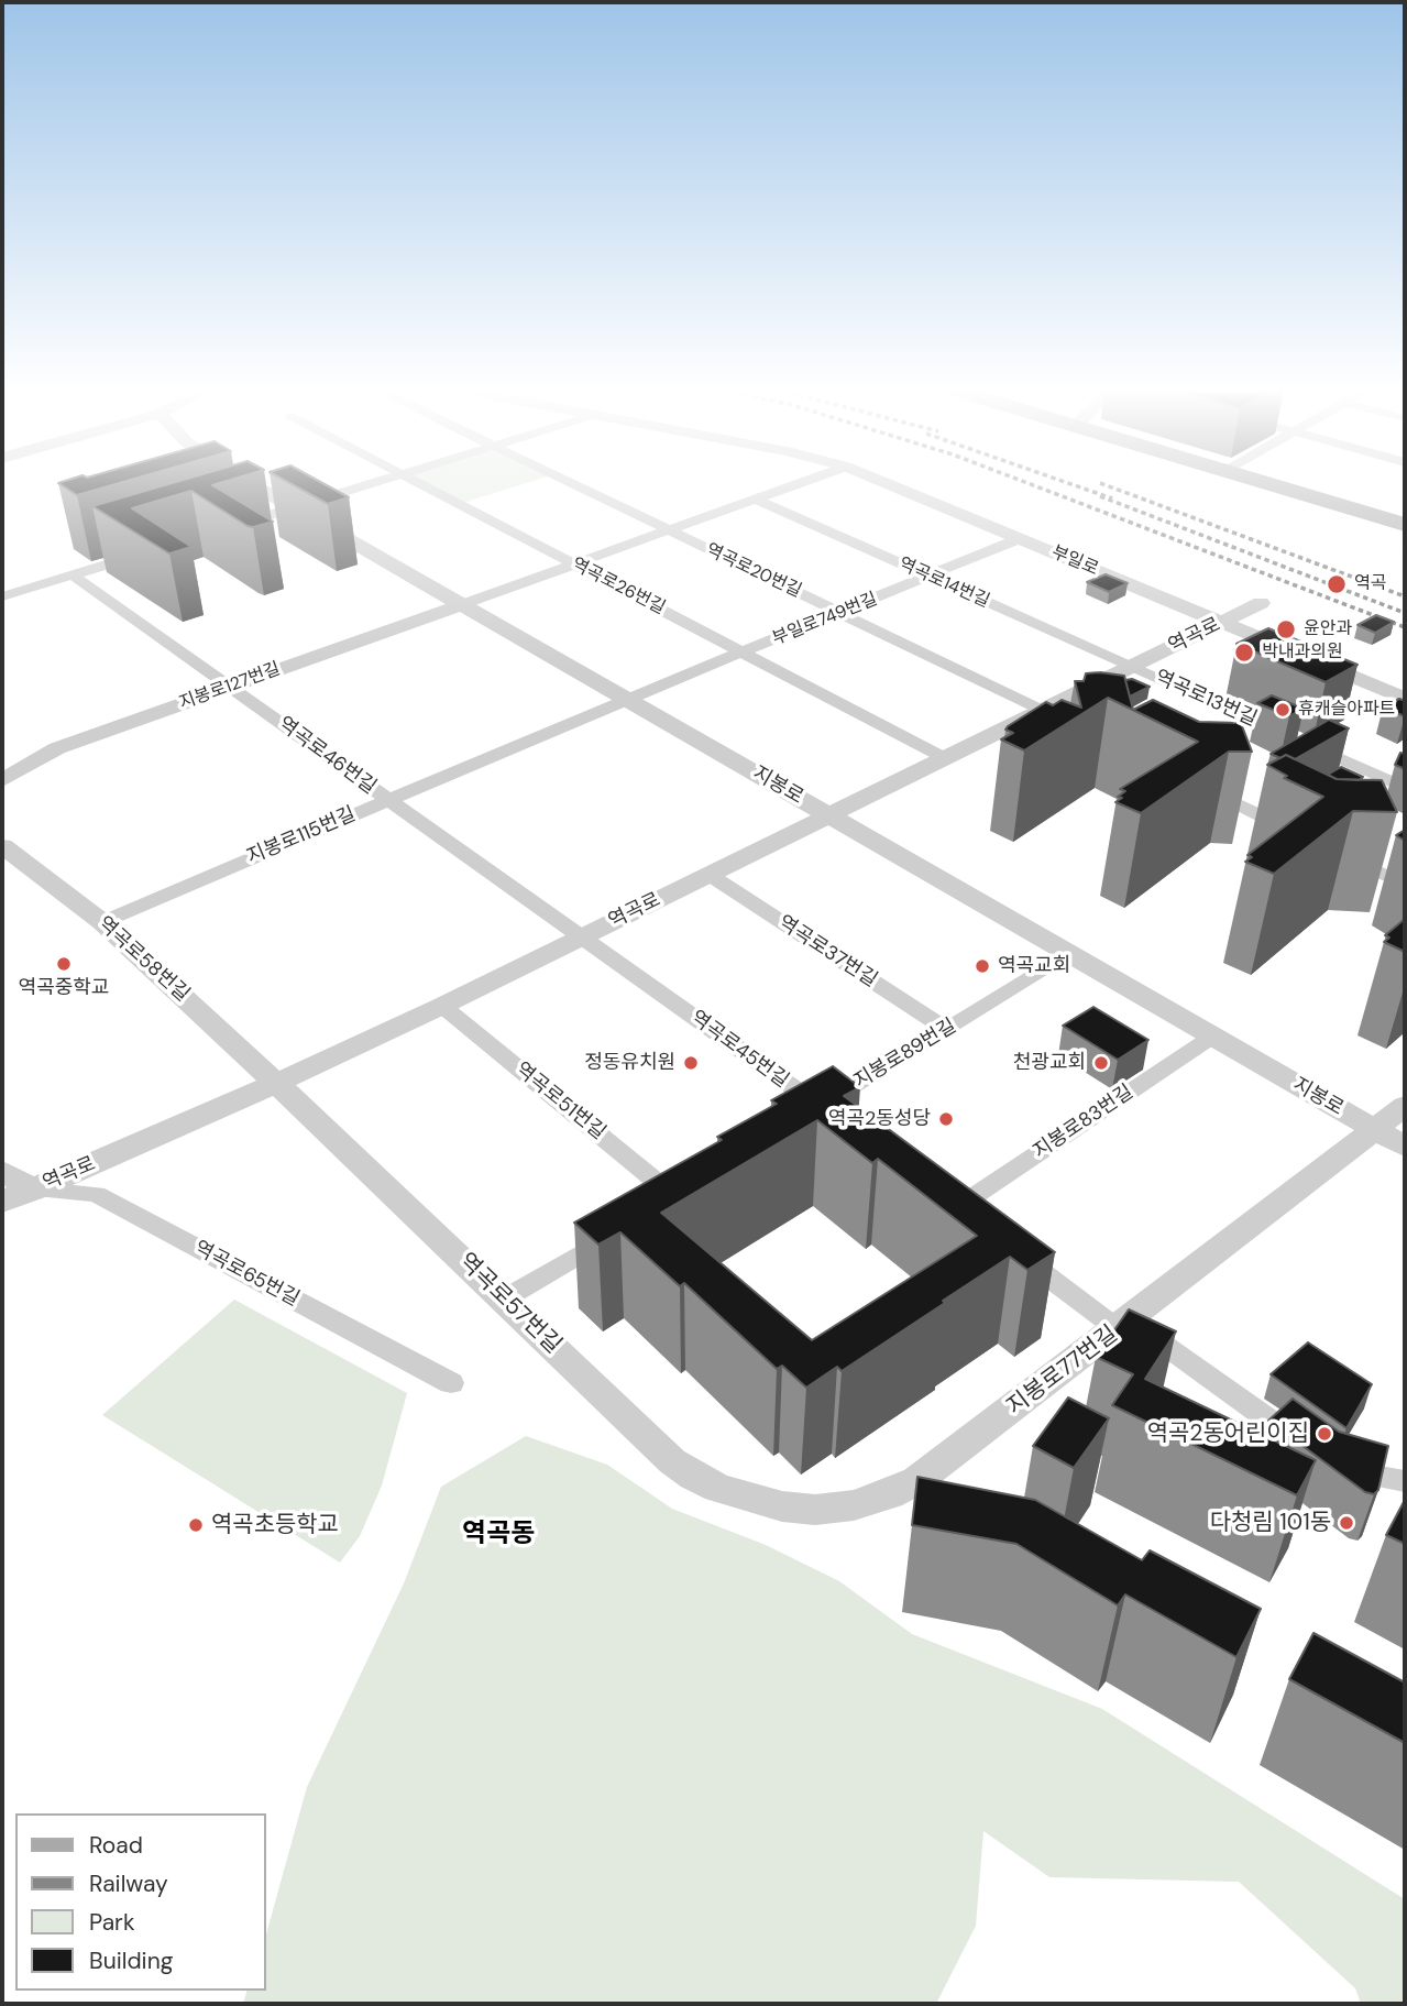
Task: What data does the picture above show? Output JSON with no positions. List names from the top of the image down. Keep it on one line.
{"streets":{"street":["부일로","역곡로20번길","역곡로14번길","역곡로26번길","부일로749번길","역곡로","지봉로127번길","역곡로13번길","역곡로46번길","지봉로","지봉로115번길","역곡로37번길","역곡로58번길","역곡로45번길","지봉로89번길","역곡로51번길","지봉로83번길","역곡로65번길","역곡로57번길","지봉로77번길"]},"crossings":[["부일로","부일로749번길"],["부일로","역곡로"],["역곡로20번길","부일로749번길"],["역곡로20번길","역곡로"],["역곡로14번길","부일로749번길"],["역곡로14번길","역곡로"],["역곡로14번길","역곡로13번길"],["역곡로26번길","부일로749번길"],["역곡로26번길","역곡로"],["부일로749번길","지봉로"],["부일로749번길","지봉로115번길"],["역곡로","역곡로13번길"],["역곡로","역곡로46번길"],["역곡로","지봉로"],["역곡로","역곡로37번길"],["역곡로","역곡로58번길"],["역곡로","역곡로45번길"],["역곡로","역곡로51번길"],["역곡로","역곡로65번길"],["역곡로","역곡로57번길"],["지봉로127번길","역곡로46번길"],["지봉로127번길","지봉로"],["역곡로46번길","지봉로115번길"],["역곡로46번길","역곡로45번길"],["지봉로","지봉로115번길"],["지봉로","지봉로89번길"],["지봉로","지봉로83번길"],["지봉로","지봉로77번길"],["지봉로115번길","역곡로58번길"],["역곡로37번길","지봉로89번길"],["역곡로58번길","역곡로57번길"],["역곡로45번길","지봉로89번길"],["역곡로57번길","지봉로77번길"]],"districts":["역곡동"],"places":["역곡","윤안과","박내과의원","휴캐슬아파트","역곡중학교","역곡교회","정동유치원","천광교회","역곡2동성당","역곡2동어린이집","다청림 101동","역곡초등학교"],"legend":["Road","Railway","Park","Building"]}
